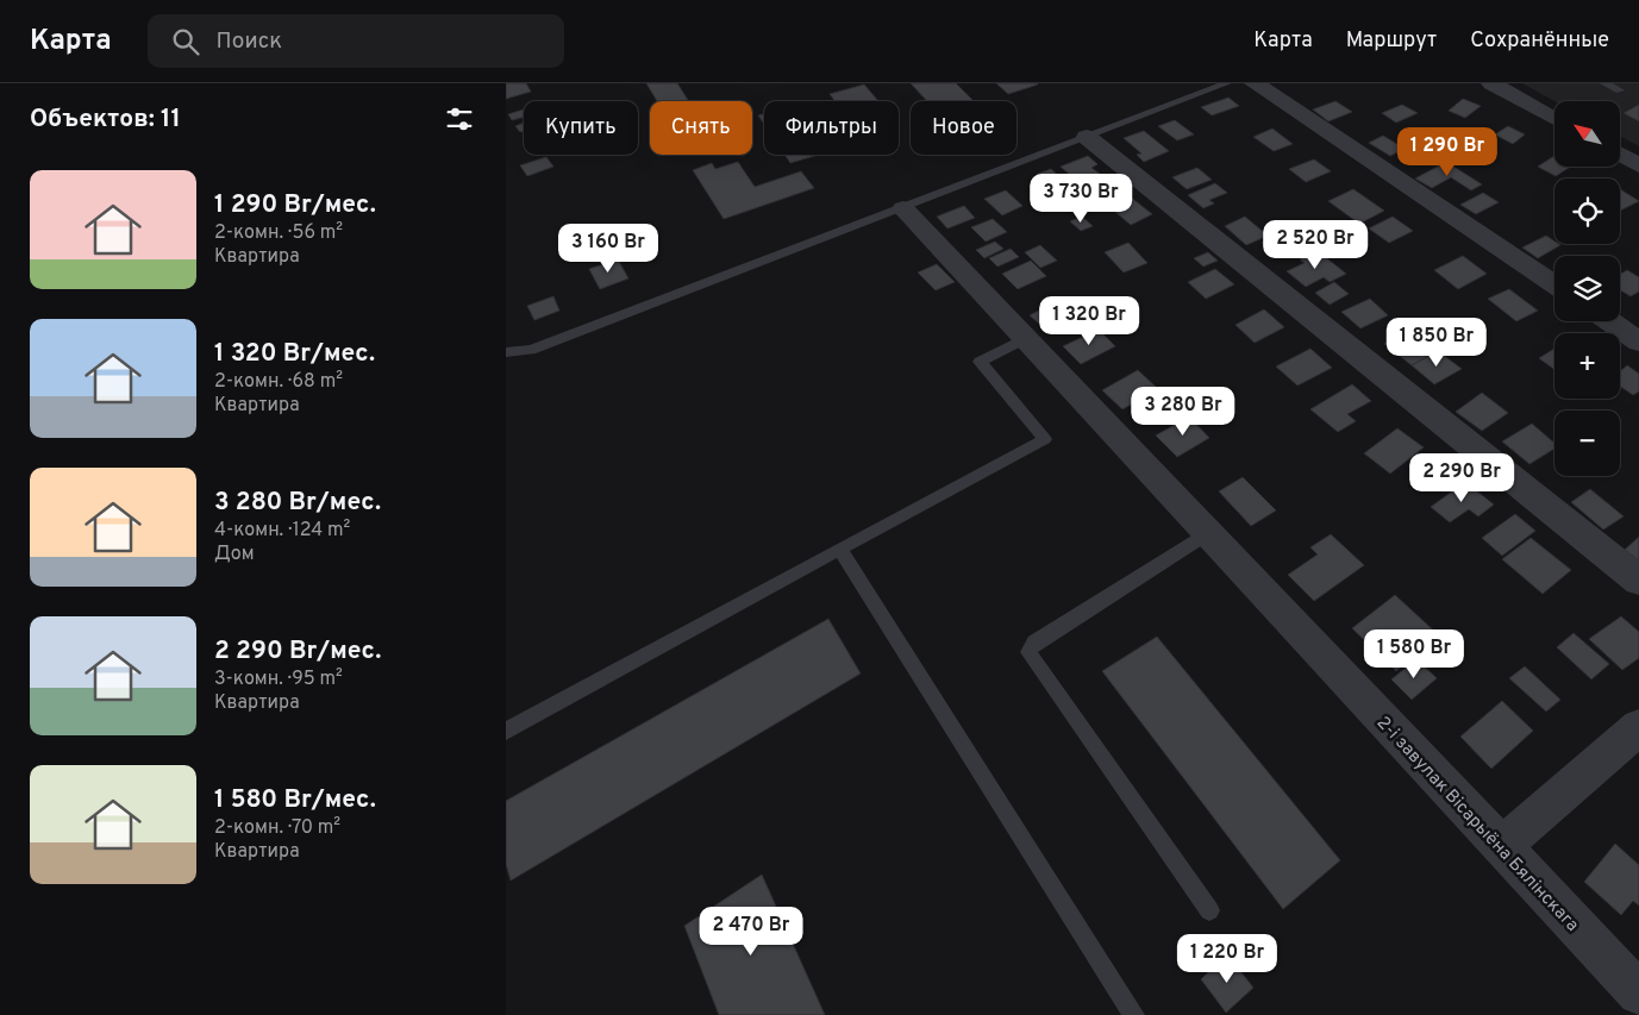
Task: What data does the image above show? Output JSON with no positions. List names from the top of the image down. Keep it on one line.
{"streets":{"street":["2-і завулак Вісарыёна Бялінскага"]},"north":"top left","page":{"header":"Карта","search":"Поиск","nav":["Карта","Маршрут","Сохранённые"],"heading":"Объектов: 11","map_buttons":["+","−"],"chip":["Купить","Снять","Фильтры","Новое"],"price":["1 290 Br","3 730 Br","2 520 Br","3 160 Br","1 320 Br","1 850 Br","3 280 Br","2 290 Br","1 580 Br","2 470 Br","1 220 Br"],"list":[{"name":"1 290 Br/мес.","note":"2-комн. · 56 m² · Квартира"},{"name":"1 320 Br/мес.","note":"2-комн. · 68 m² · Квартира"},{"name":"3 280 Br/мес.","note":"4-комн. · 124 m² · Дом"},{"name":"2 290 Br/мес.","note":"3-комн. · 95 m² · Квартира"},{"name":"1 580 Br/мес.","note":"2-комн. · 70 m² · Квартира"}]}}
